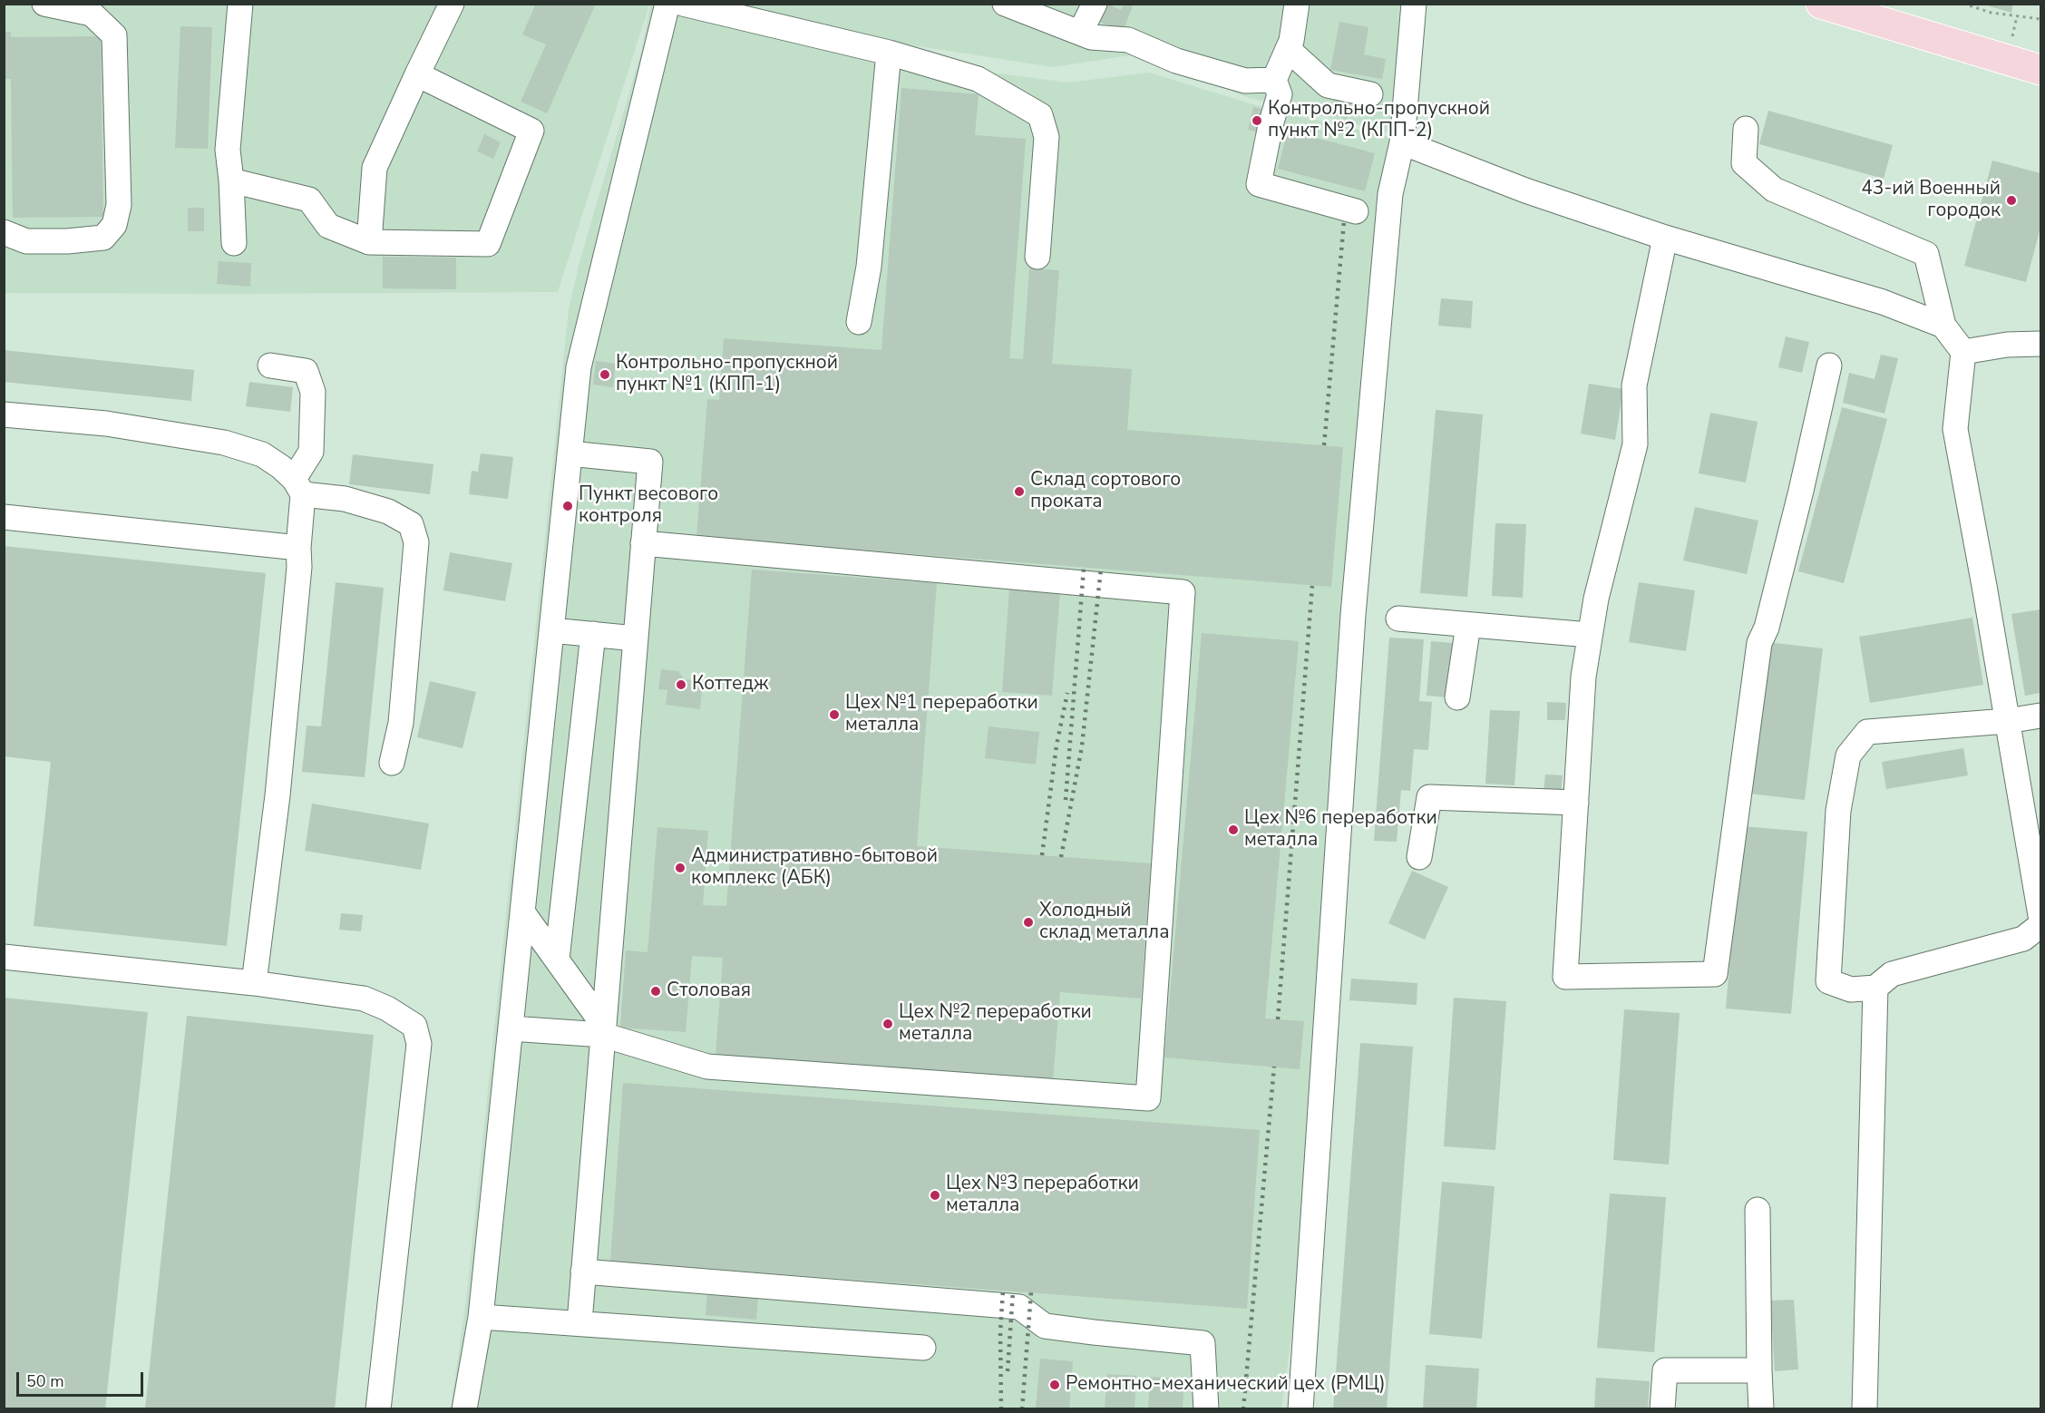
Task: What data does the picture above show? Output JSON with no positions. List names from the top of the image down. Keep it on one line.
{"places":["Контрольно-пропускной пункт №2 (КПП-2)","43-ий Военный городок","Контрольно-пропускной пункт №1 (КПП-1)","Склад сортового проката","Пункт весового контроля","Коттедж","Цех №1 переработки металла","Цех №6 переработки металла","Административно-бытовой комплекс (АБК)","Холодный склад металла","Столовая","Цех №2 переработки металла","Цех №3 переработки металла","Ремонтно-механический цех (РМЦ)"],"scale_bar":"50 m"}
